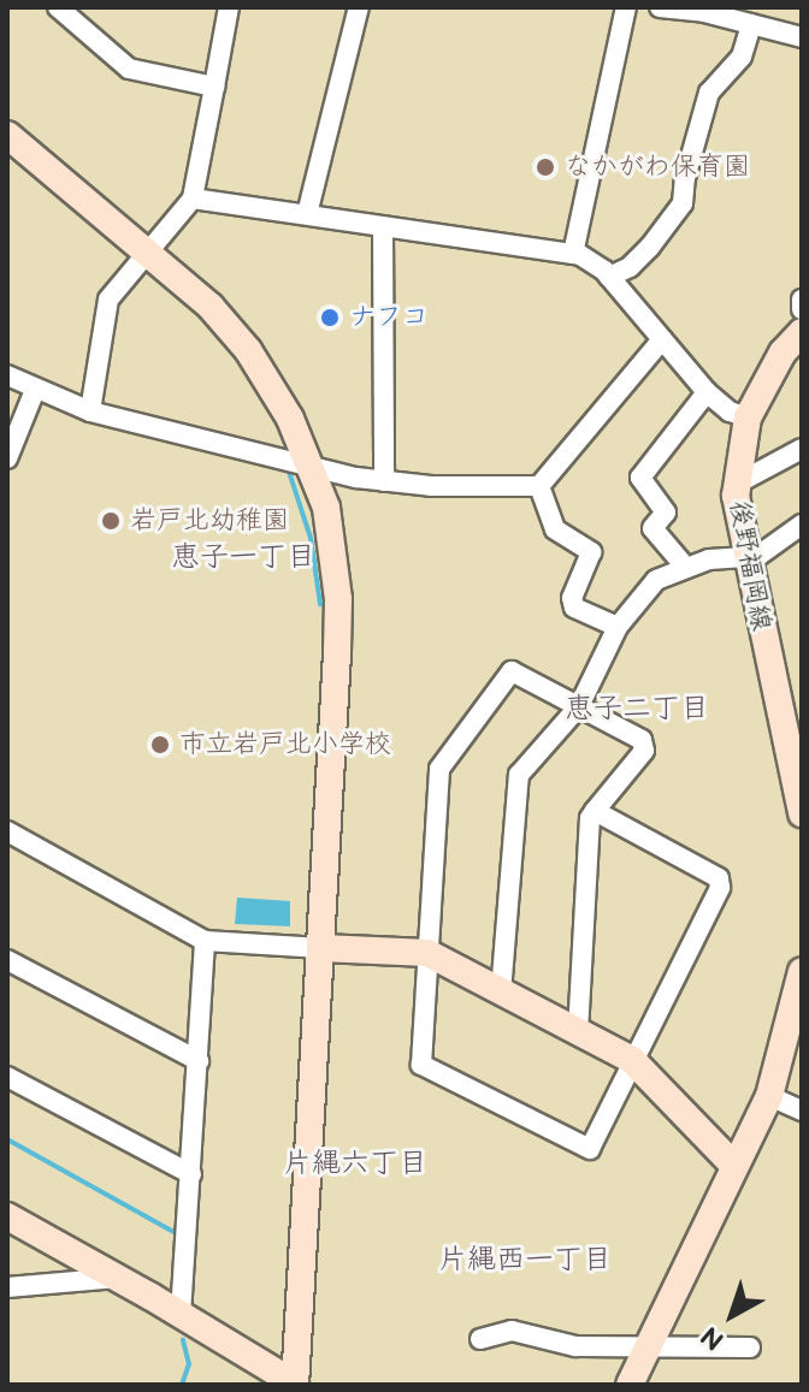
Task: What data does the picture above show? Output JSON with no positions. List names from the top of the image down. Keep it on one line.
{"streets":{"street":["後野福岡線"]},"districts":["恵子一丁目","恵子二丁目","片縄六丁目","片縄西一丁目"],"places":["なかがわ保育園","ナフコ","岩戸北幼稚園","市立岩戸北小学校"],"north":"bottom left"}
